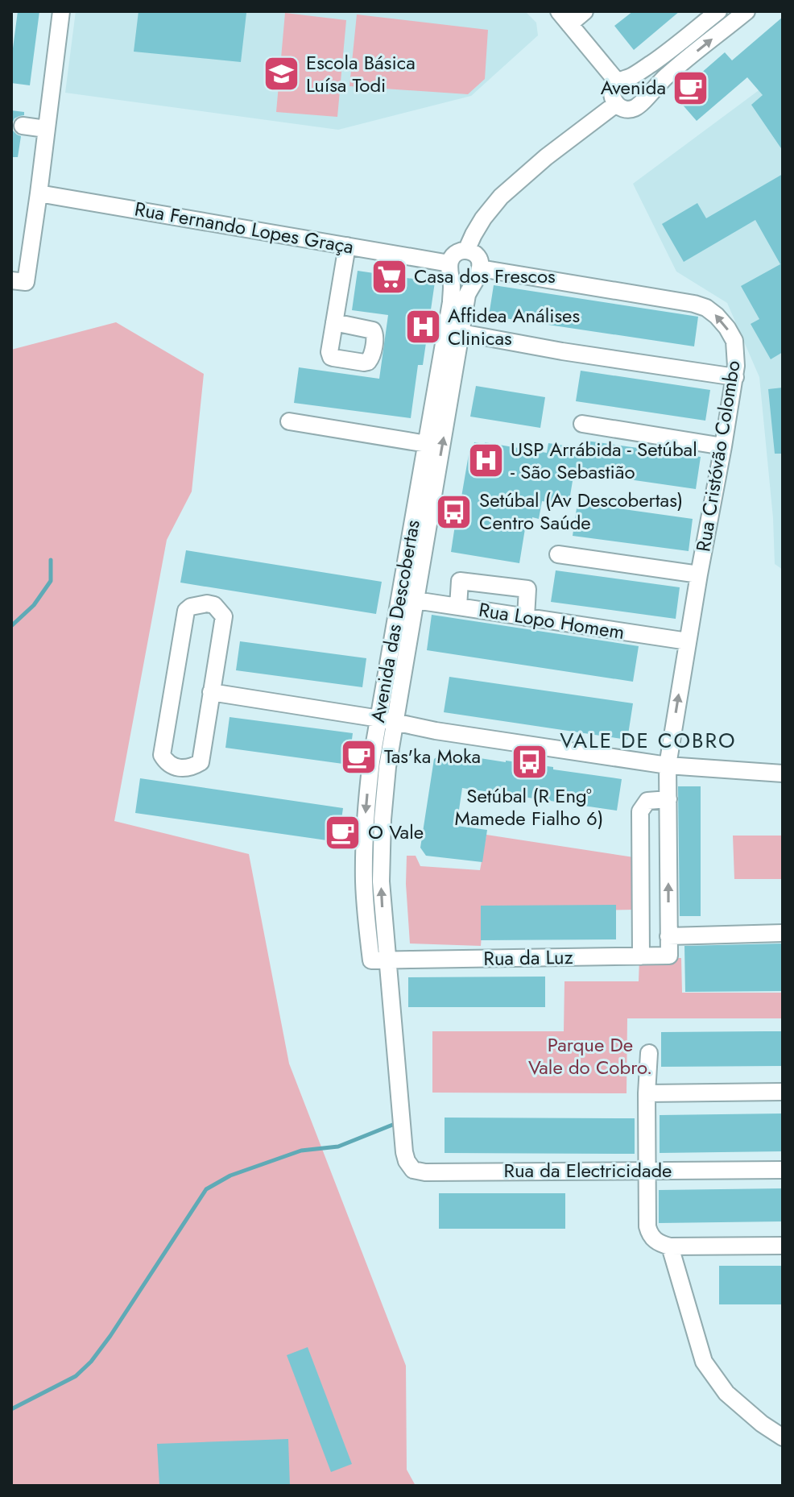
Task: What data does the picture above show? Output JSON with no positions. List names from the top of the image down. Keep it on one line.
{"streets":{"street":["Rua Fernando Lopes Graça","Rua Cristóvão Colombo","Avenida das Descobertas","Rua Lopo Homem","Rua da Luz","Rua da Electricidade"]},"crossings":[["Rua Fernando Lopes Graça","Rua Cristóvão Colombo"],["Rua Fernando Lopes Graça","Avenida das Descobertas"],["Rua Cristóvão Colombo","Avenida das Descobertas"],["Rua Cristóvão Colombo","Rua Lopo Homem"],["Rua Cristóvão Colombo","Rua da Luz"],["Avenida das Descobertas","Rua Lopo Homem"],["Avenida das Descobertas","Rua da Luz"],["Avenida das Descobertas","Rua da Electricidade"]],"districts":["VALE DE COBRO"],"parks":["Parque De Vale do Cobro."],"places":{"school or university":["Escola Básica Luísa Todi"],"cafe":["Avenida","Tas'ka Moka","O Vale"],"supermarket":["Casa dos Frescos"],"hospital":["Affidea Análises Clinicas","USP Arrábida - Setúbal - São Sebastião"],"bus stop":["Setúbal (Av Descobertas) Centro Saúde","Setúbal (R Engº Mamede Fialho 6)"]}}
